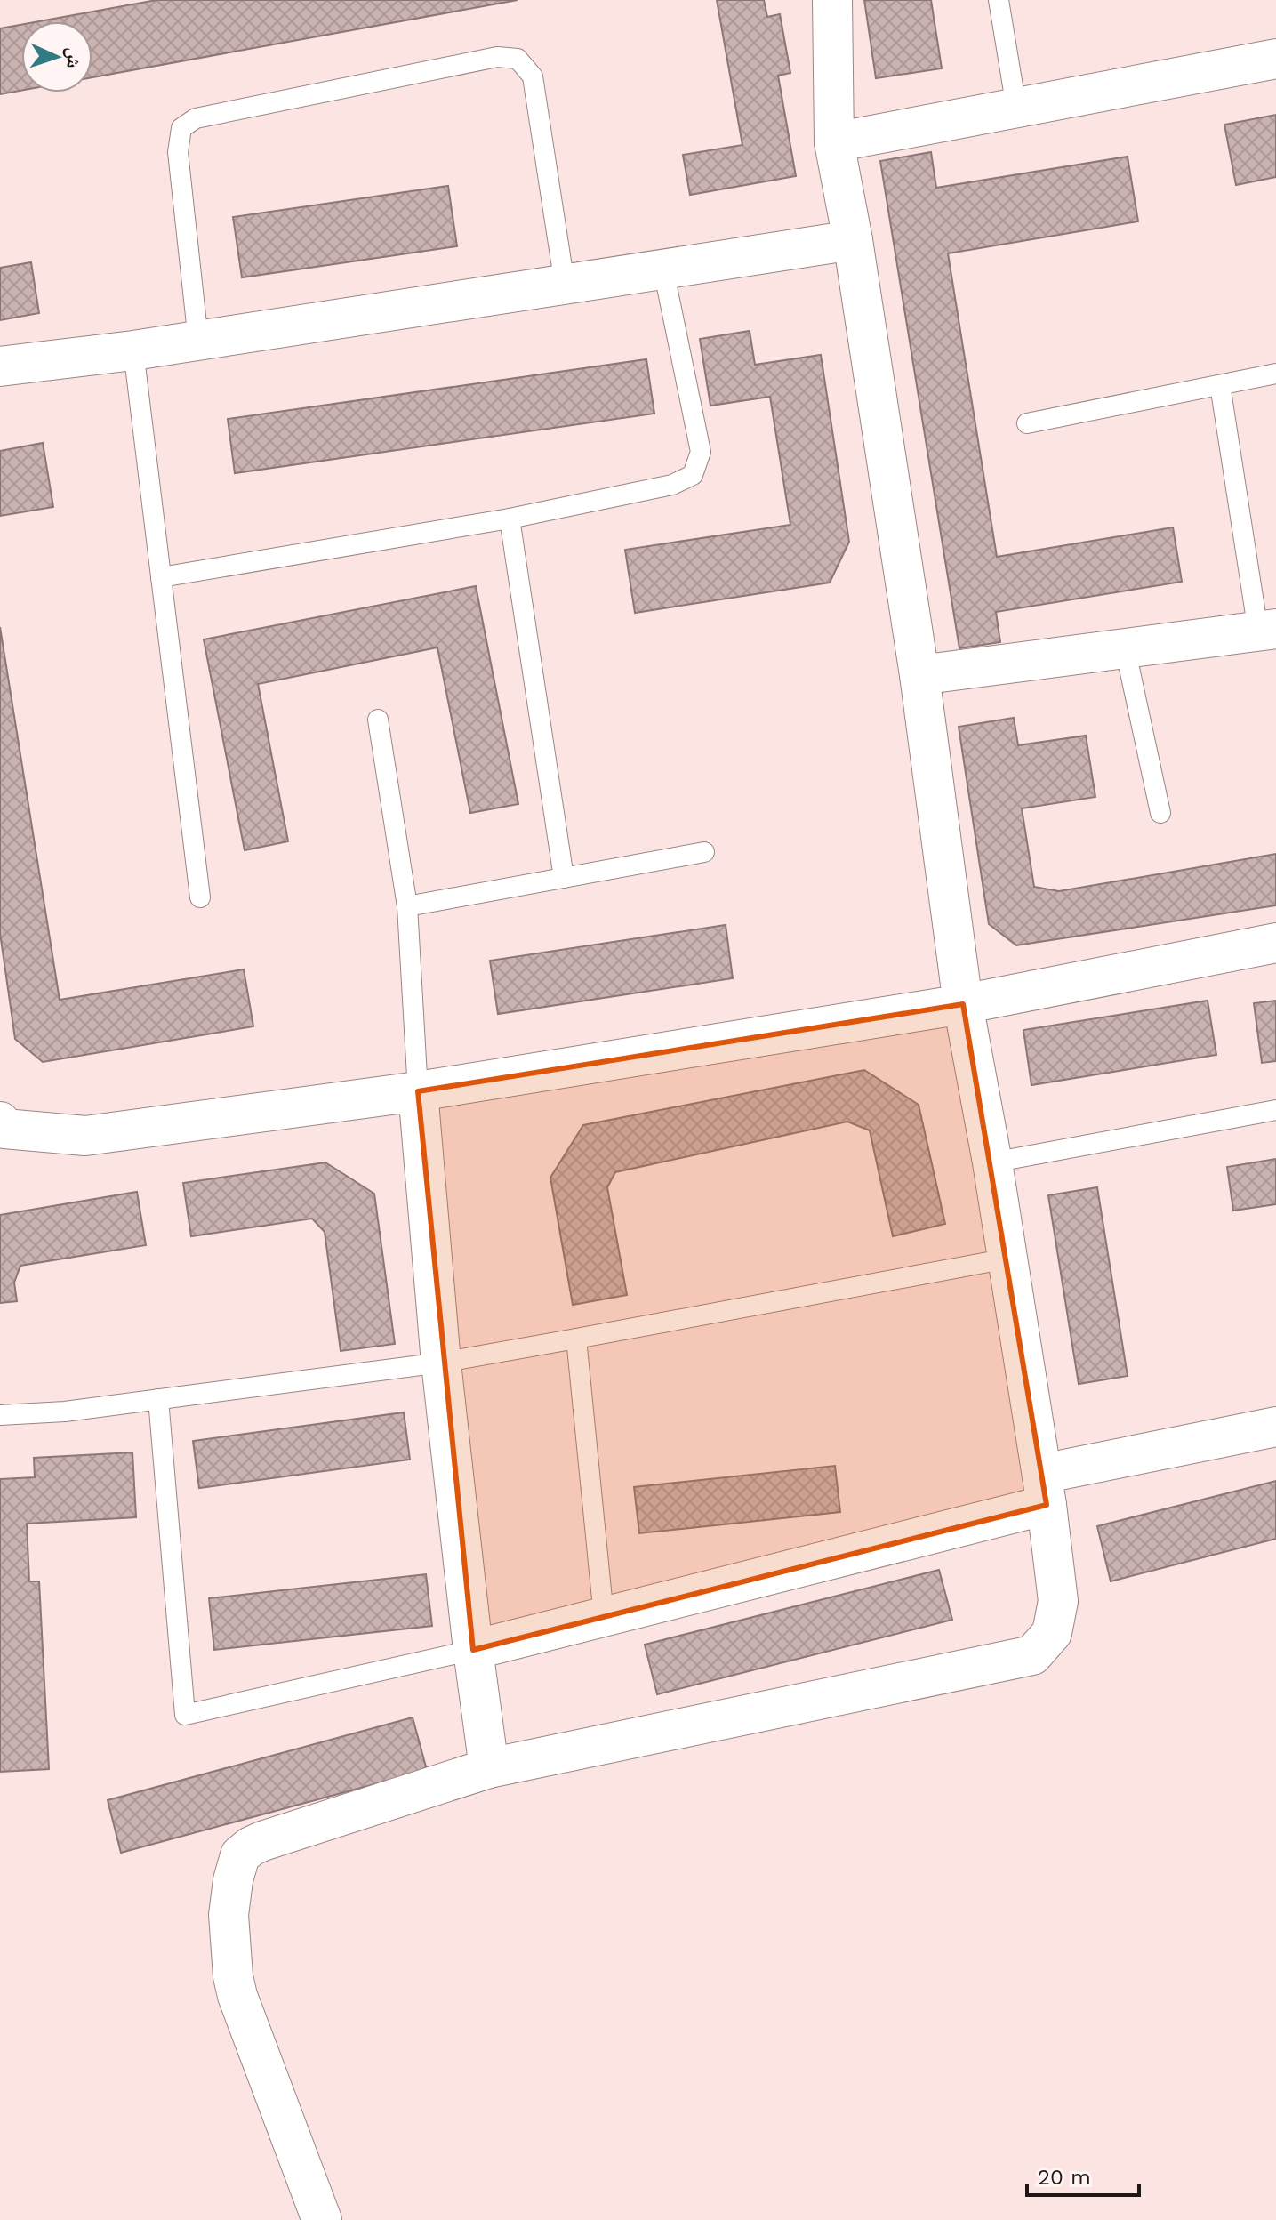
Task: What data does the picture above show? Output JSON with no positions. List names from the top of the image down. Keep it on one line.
{"scale_bar":"20 m","north":"right"}
